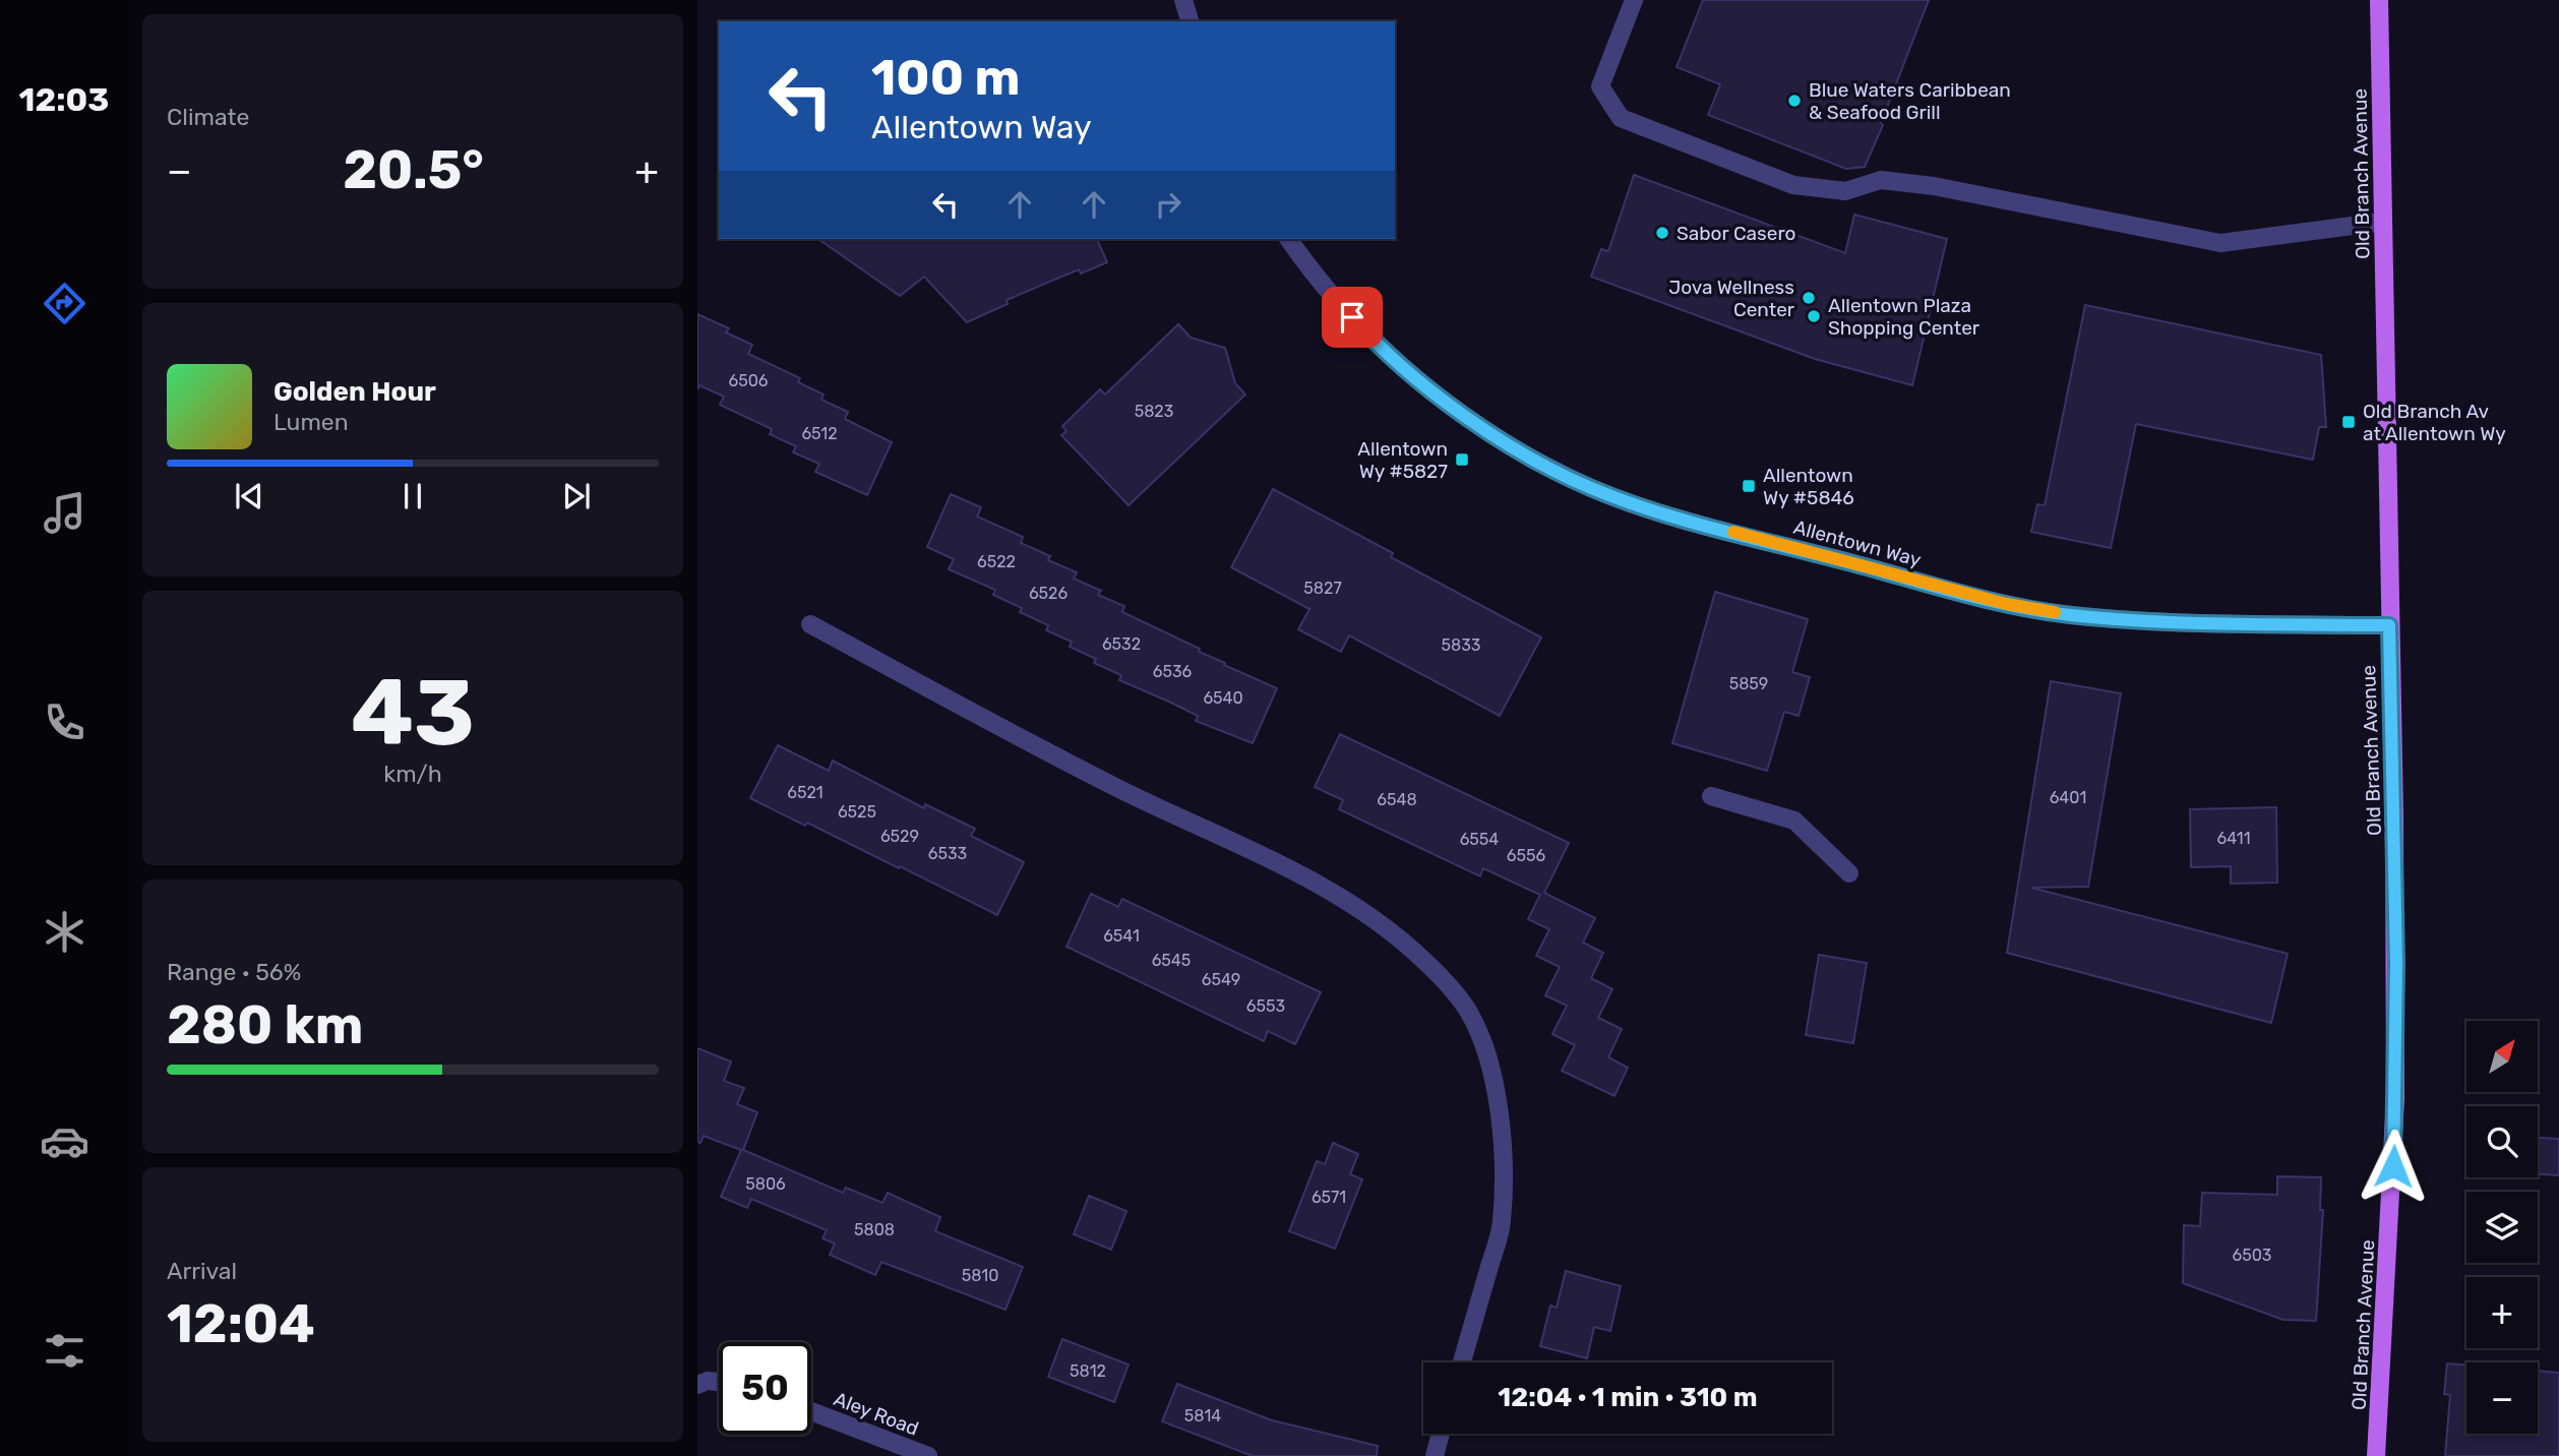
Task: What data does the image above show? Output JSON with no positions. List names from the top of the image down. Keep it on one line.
{"streets":{"main road":["Old Branch Avenue"],"street":["Allentown Way","Aley Road"]},"crossings":[["Old Branch Avenue","Allentown Way"]],"places":{"other":["Blue Waters Caribbean & Seafood Grill","Sabor Casero","Jova Wellness Center","Allentown Plaza Shopping Center"],"transit":["Old Branch Av at Allentown Wy","Allentown Wy #5827","Allentown Wy #5846"]},"house_numbers":["6506","5823","6512","6522","5827","6526","6532","5833","6536","5859","6540","6521","6401","6548","6525","6529","6411","6554","6533","6556","6541","6545","6549","6553","5806","6571","5808","6503","5810","5812","5814"],"north":"top right","page":{"tabs":"12:03","tile":["Climate",["43","km/h"],["Range · 56%","280 km"],["Arrival","12:04"]],"turn":["100 m","Allentown Way"],"heat":["−","20.5°","+"],"song":["Golden Hour","Lumen"],"map_buttons":["+","−"],"limit":"50","trip":"12:04 · 1 min · 310 m"}}
